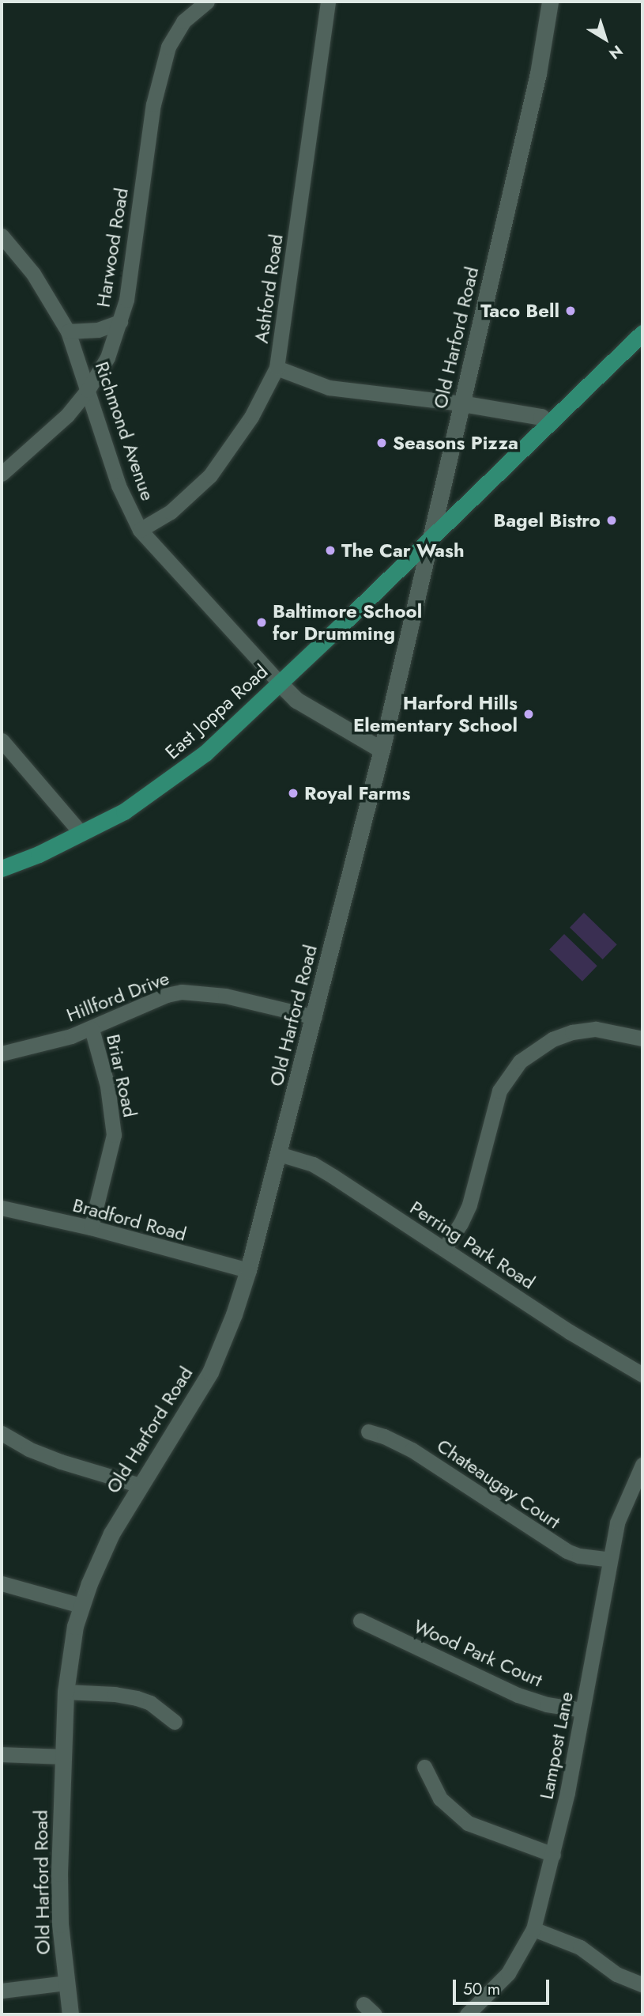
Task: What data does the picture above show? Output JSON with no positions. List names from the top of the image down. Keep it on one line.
{"streets":{"main road":["East Joppa Road"],"street":["Harwood Road","Ashford Road","Old Harford Road","Richmond Avenue","Hillford Drive","Briar Road","Bradford Road","Perring Park Road","Chateaugay Court","Wood Park Court","Lampost Lane"]},"crossings":[["Harwood Road","Richmond Avenue"],["Ashford Road","Richmond Avenue"],["Old Harford Road","Richmond Avenue"],["Old Harford Road","East Joppa Road"],["Old Harford Road","Hillford Drive"],["Old Harford Road","Bradford Road"],["Old Harford Road","Perring Park Road"],["Richmond Avenue","East Joppa Road"],["Hillford Drive","Briar Road"],["Briar Road","Bradford Road"],["Chateaugay Court","Lampost Lane"],["Wood Park Court","Lampost Lane"]],"places":["Taco Bell","Seasons Pizza","Bagel Bistro","The Car Wash","Baltimore School for Drumming","Harford Hills Elementary School","Royal Farms"],"scale_bar":"50 m","north":"bottom right"}
